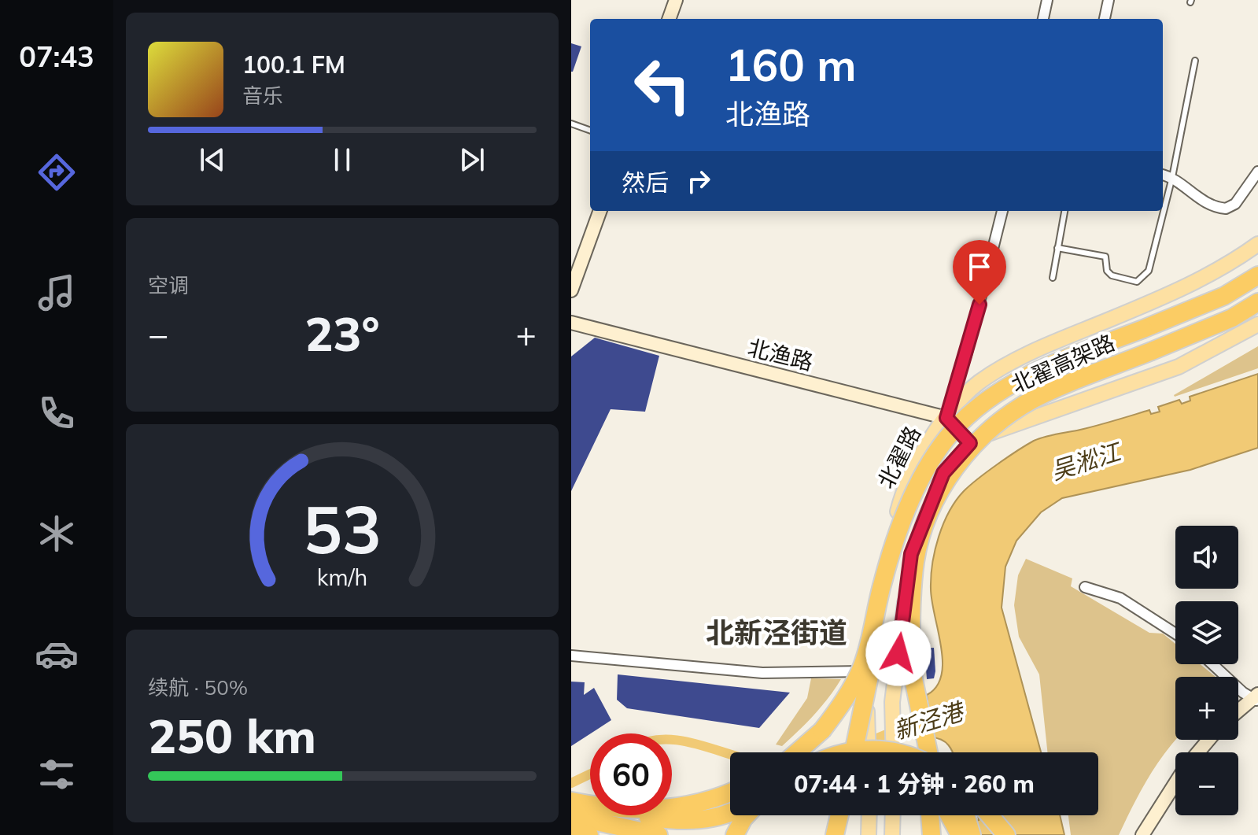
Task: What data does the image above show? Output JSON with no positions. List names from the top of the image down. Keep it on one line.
{"streets":{"highway":["北翟高架路"],"main road":["北翟路"],"street":["北渔路"]},"crossings":[["北渔路","北翟路"]],"districts":["北新泾街道"],"water":["吴淞江","新泾港"],"page":{"tabs":"07:43","turn":["160 m","北渔路"],"song":["100.1 FM","音乐"],"then":"然后","tile":["空调",["续航 · 50%","250 km"]],"heat":["−","23°","+"],"map_buttons":["+","−"],"limit":"60","trip":"07:44 · 1 分钟 · 260 m","gauge":["53","km/h"]}}
